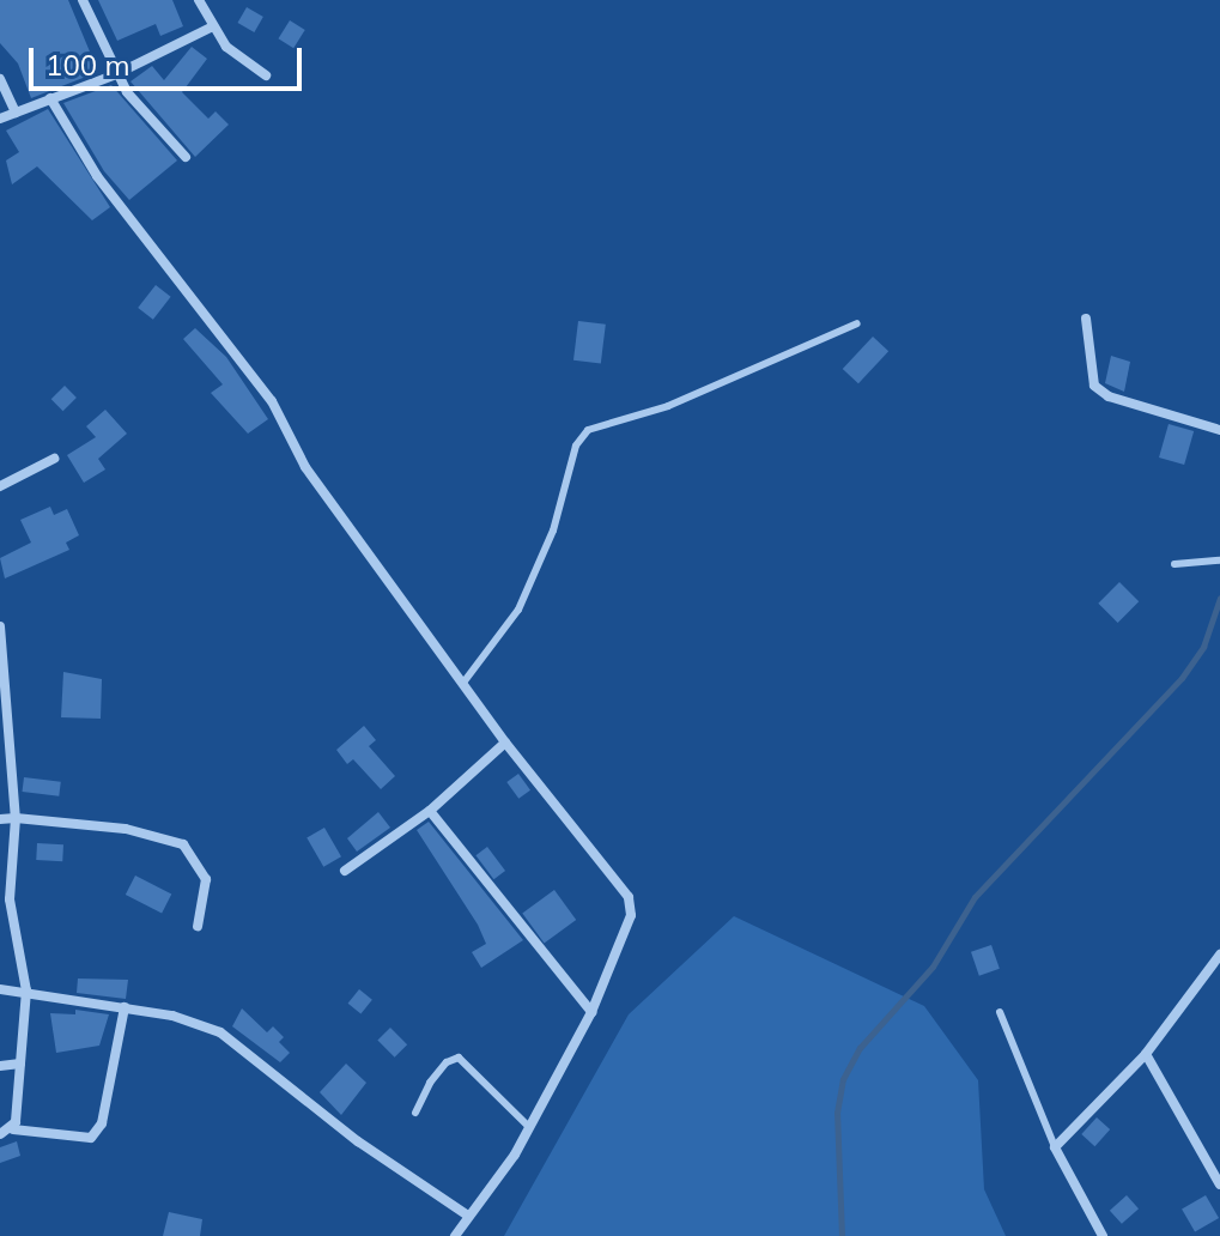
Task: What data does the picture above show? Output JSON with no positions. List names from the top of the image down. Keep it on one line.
{"scale_bar":"100 m"}
